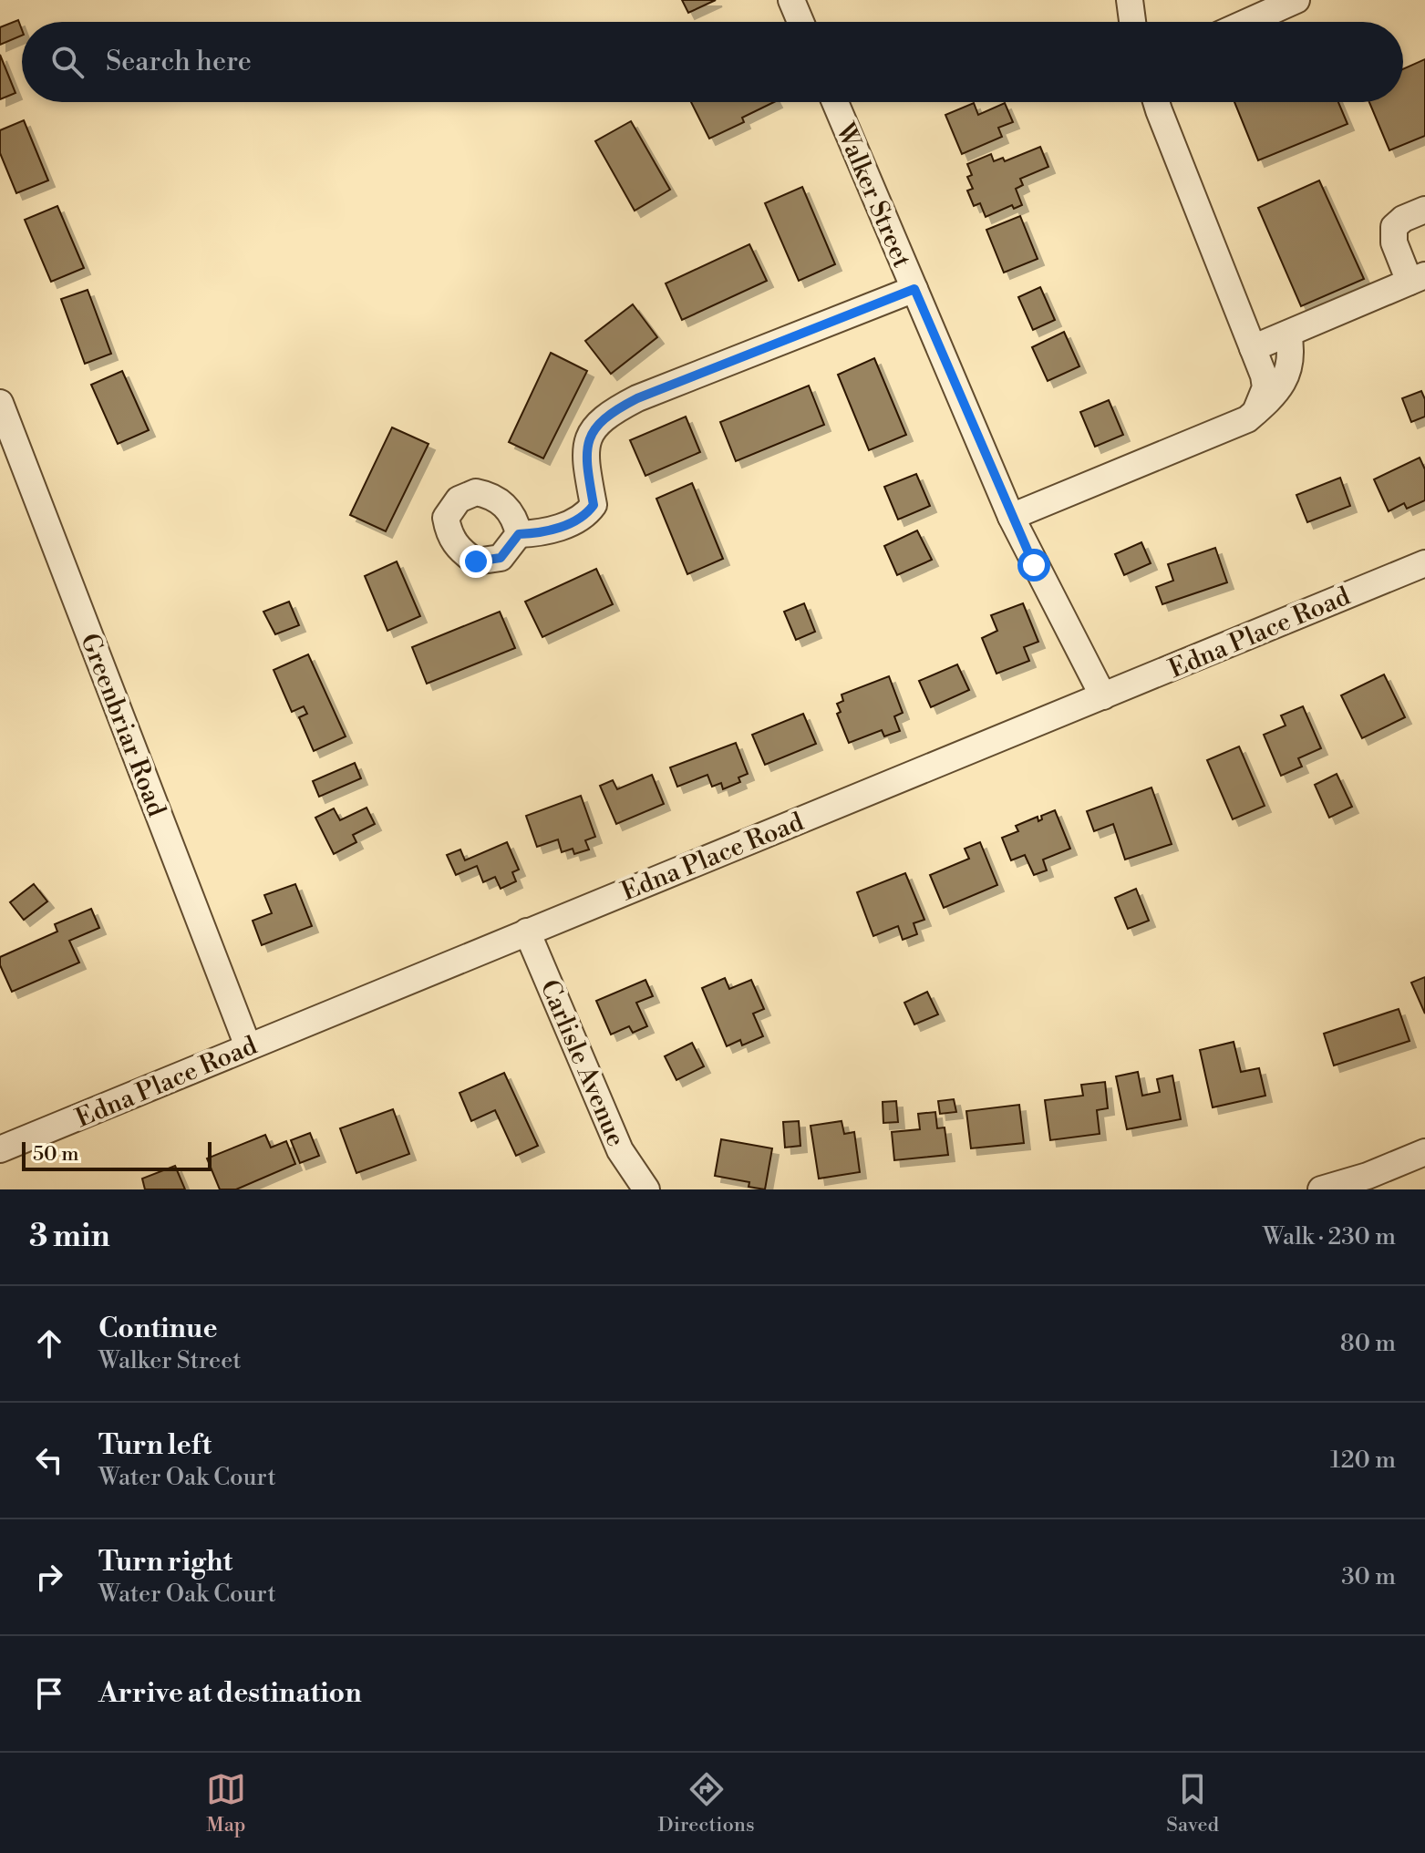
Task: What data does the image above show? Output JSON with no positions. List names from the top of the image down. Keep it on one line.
{"streets":{"street":["Walker Street","Edna Place Road","Greenbriar Road","Carlisle Avenue"]},"crossings":[["Walker Street","Edna Place Road"],["Edna Place Road","Greenbriar Road"],["Edna Place Road","Carlisle Avenue"]],"scale_bar":"50 m","page":{"search":"Search here","scale":"50 m","heading":["3 min","Walk · 230 m"],"list":[["Continue","Walker Street","80 m"],["Turn left","Water Oak Court","120 m"],["Turn right","Water Oak Court","30 m"],"Arrive at destination"],"nav":["Map","Directions","Saved"]}}
